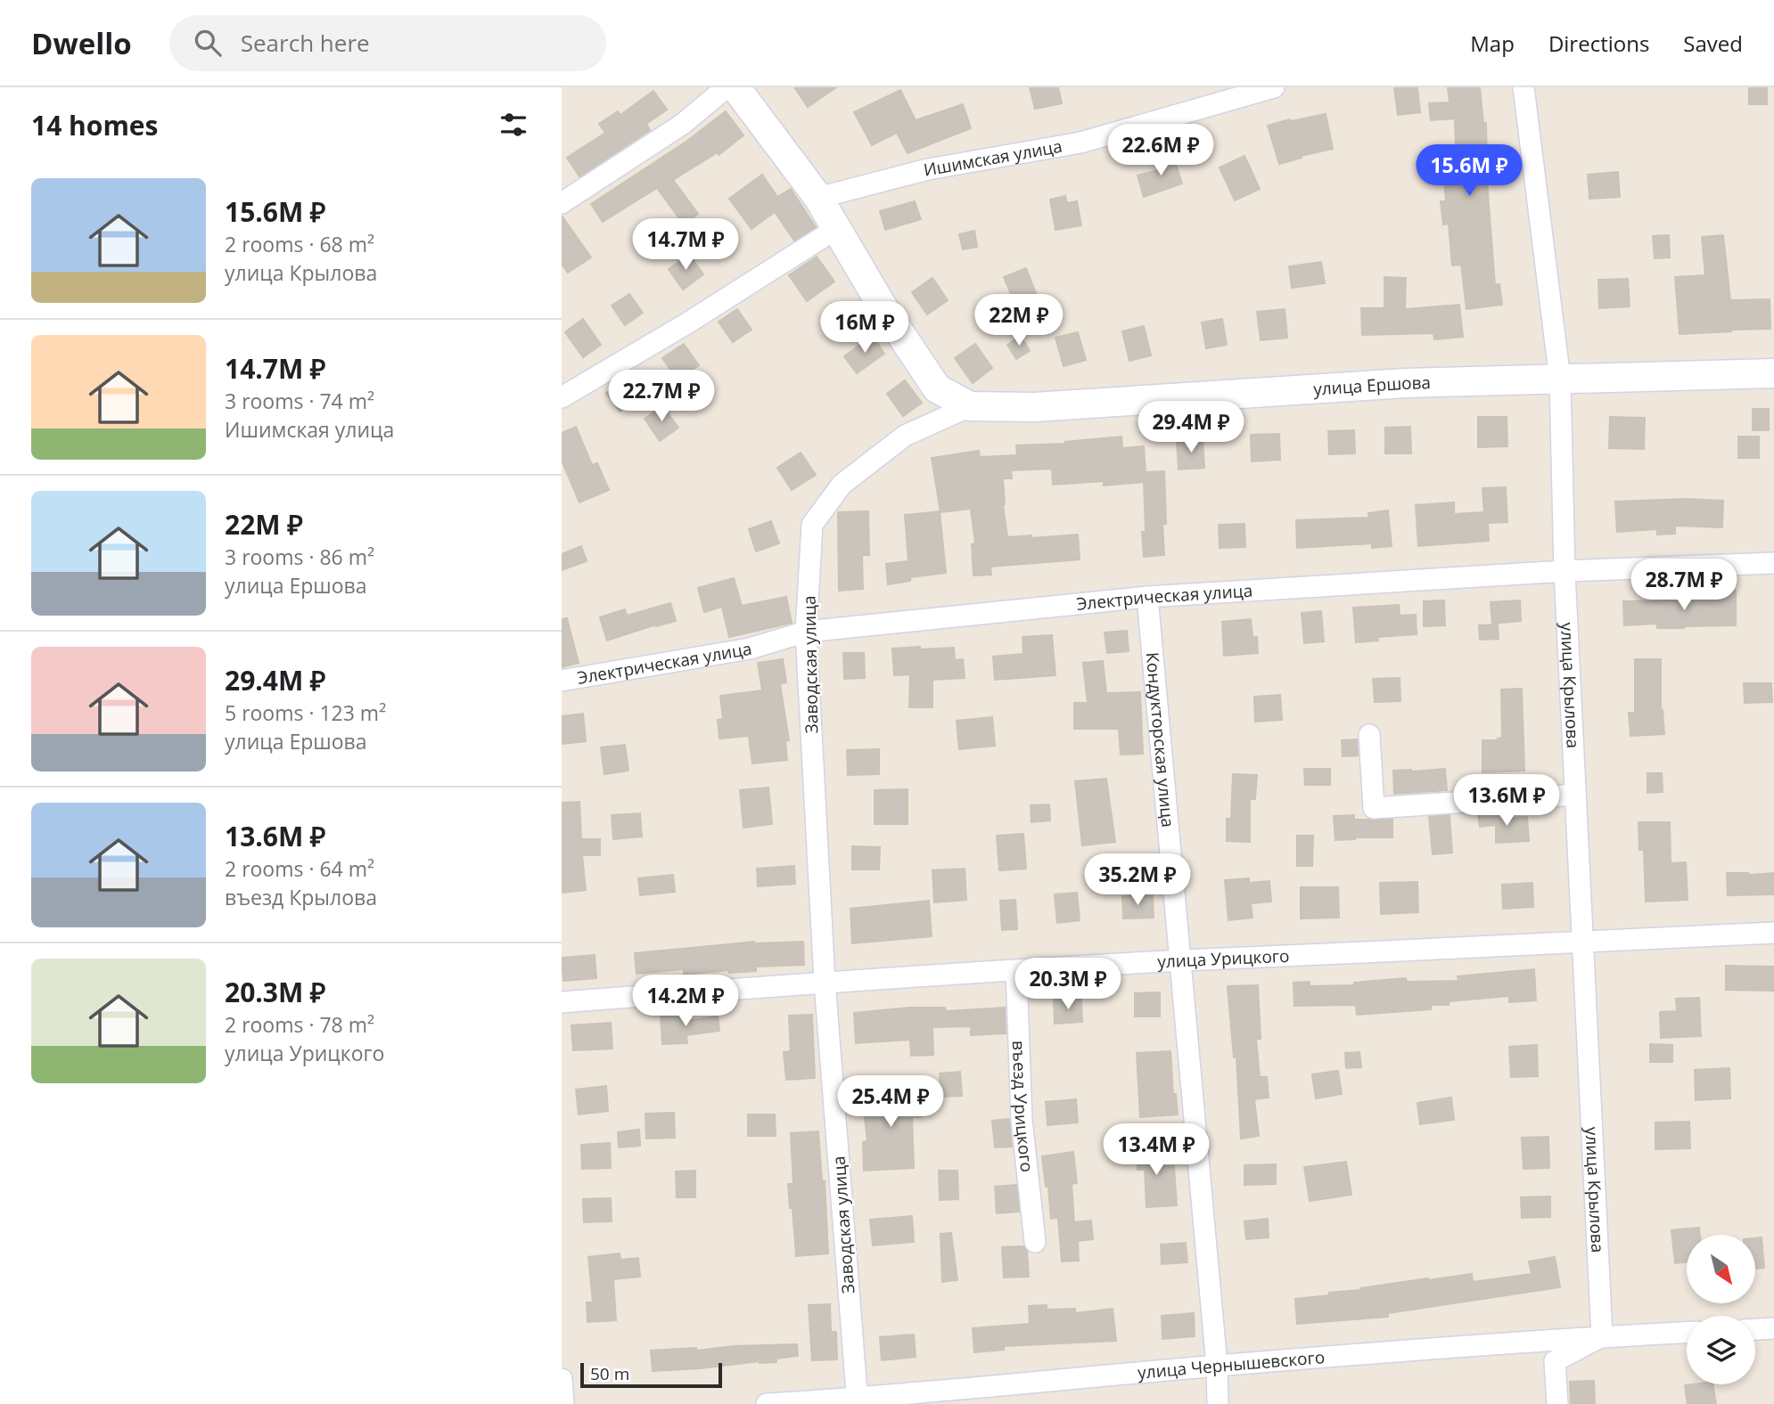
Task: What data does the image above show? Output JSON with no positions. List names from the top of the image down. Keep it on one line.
{"streets":{"street":["Ишимская улица","улица Ершова","Электрическая улица","Заводская улица","улица Крылова","Кондукторская улица","улица Урицкого","въезд Урицкого","улица Чернышевского"]},"crossings":[["улица Ершова","Заводская улица"],["улица Ершова","улица Крылова"],["Электрическая улица","Заводская улица"],["Электрическая улица","улица Крылова"],["Электрическая улица","Кондукторская улица"],["Заводская улица","улица Урицкого"],["Заводская улица","улица Чернышевского"],["улица Крылова","улица Урицкого"],["улица Крылова","улица Чернышевского"],["Кондукторская улица","улица Урицкого"],["Кондукторская улица","улица Чернышевского"],["улица Урицкого","въезд Урицкого"]],"scale_bar":"50 m","north":"bottom right","page":{"header":"Dwello","search":"Search here","nav":["Map","Directions","Saved"],"heading":"14 homes","price":["22.6M ₽","15.6M ₽","14.7M ₽","22M ₽","16M ₽","22.7M ₽","29.4M ₽","28.7M ₽","13.6M ₽","35.2M ₽","20.3M ₽","14.2M ₽","25.4M ₽","13.4M ₽"],"list":[{"name":"15.6M ₽","note":"2 rooms · 68 m² · улица Крылова"},{"name":"14.7M ₽","note":"3 rooms · 74 m² · Ишимская улица"},{"name":"22M ₽","note":"3 rooms · 86 m² · улица Ершова"},{"name":"29.4M ₽","note":"5 rooms · 123 m² · улица Ершова"},{"name":"13.6M ₽","note":"2 rooms · 64 m² · въезд Крылова"},{"name":"20.3M ₽","note":"2 rooms · 78 m² · улица Урицкого"}],"scale":"50 m"}}
